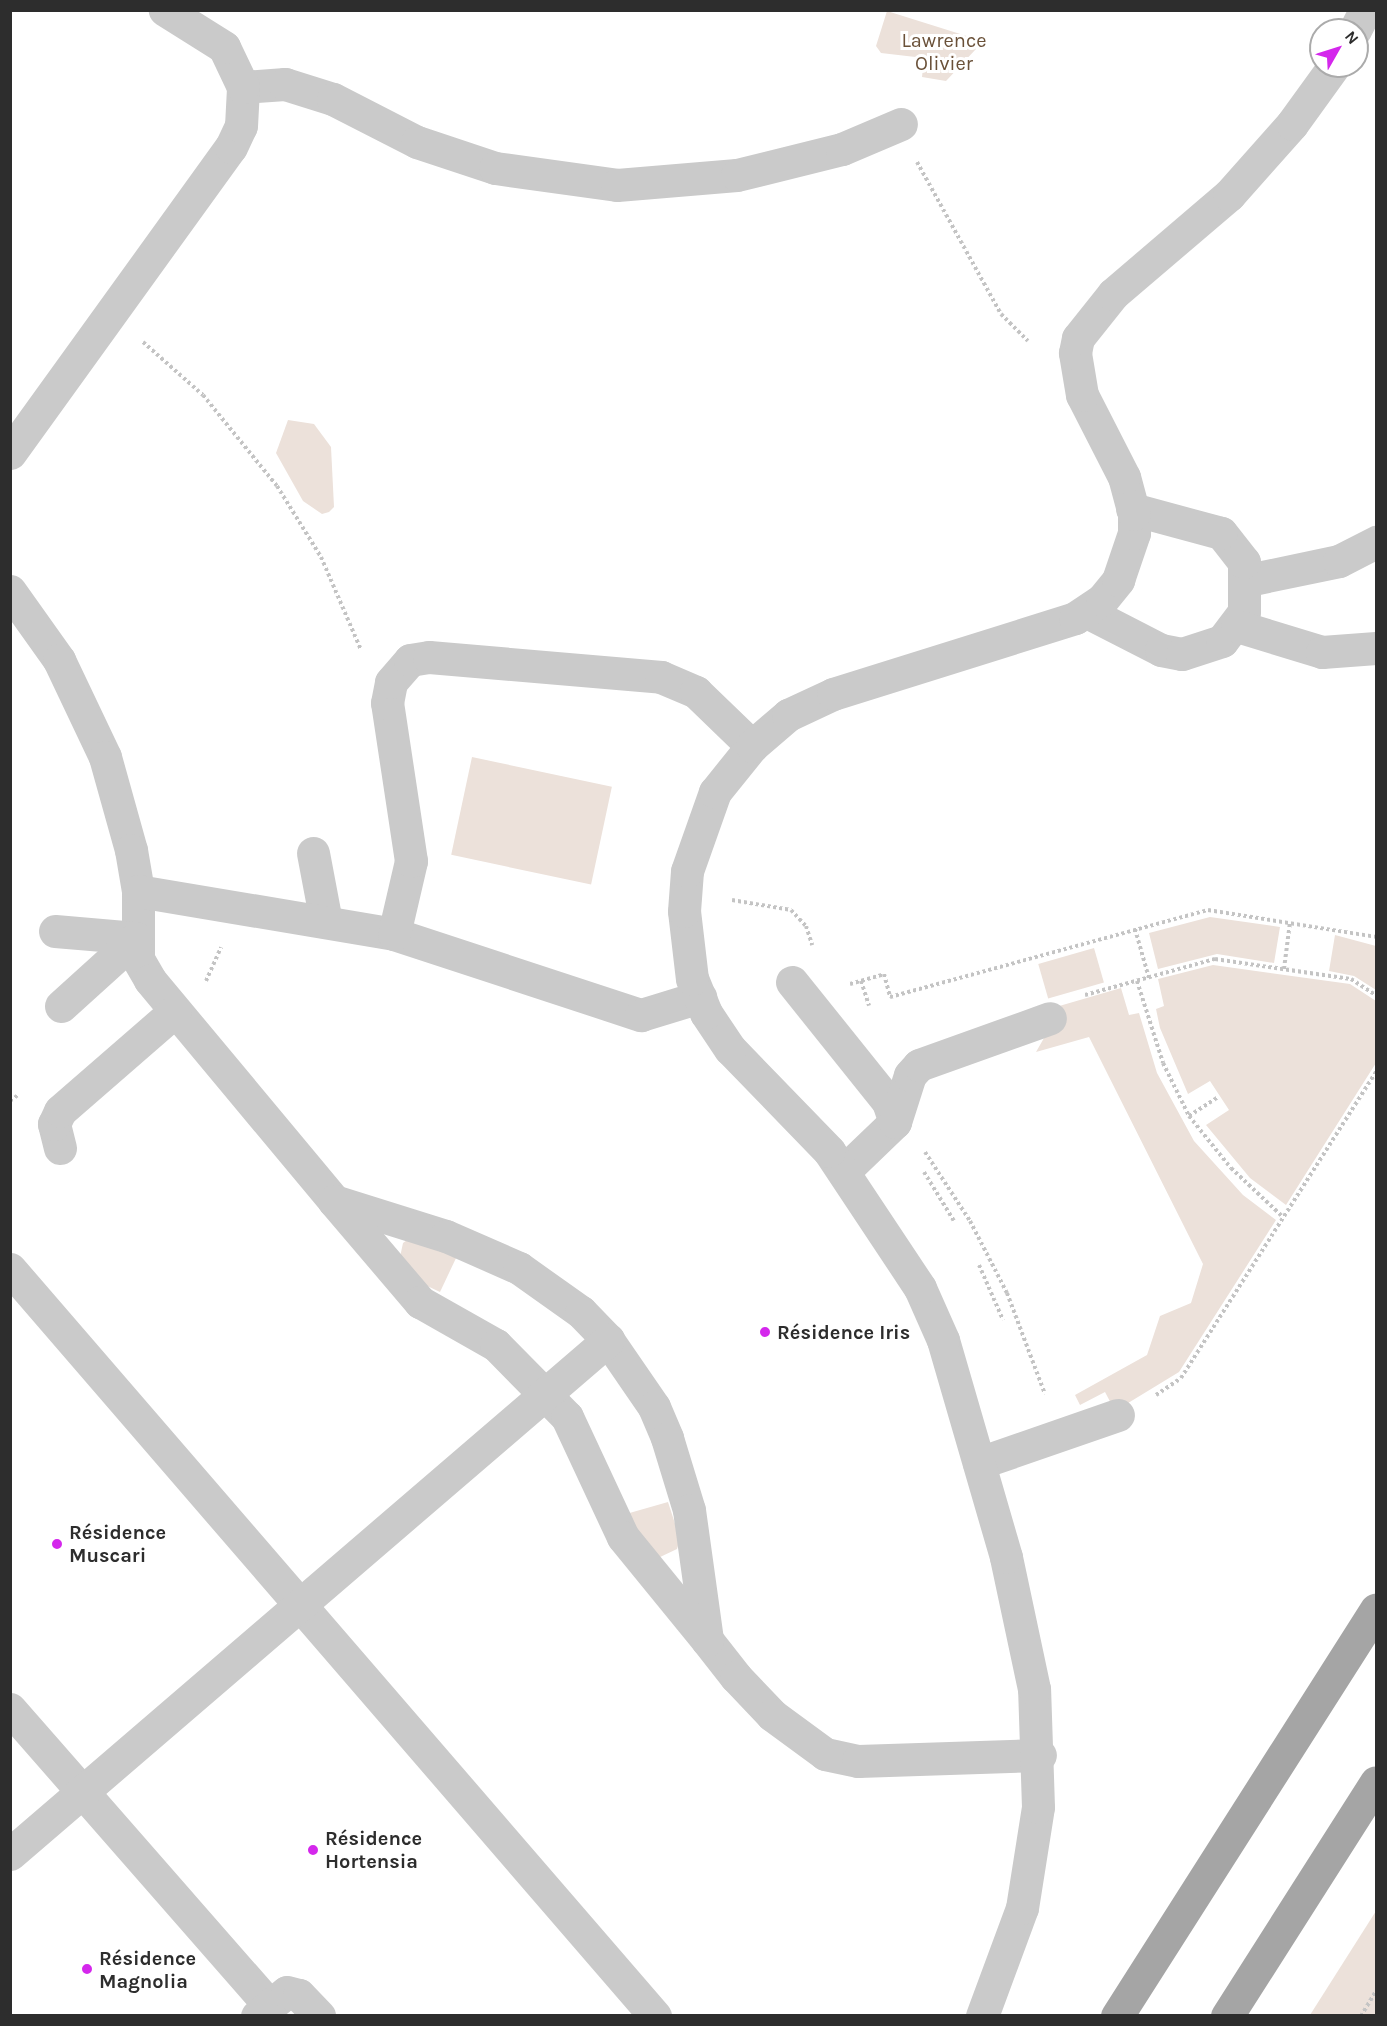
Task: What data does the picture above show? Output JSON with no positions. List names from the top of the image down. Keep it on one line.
{"parks":["Lawrence Olivier"],"places":["Résidence Iris","Résidence Muscari","Résidence Hortensia","Résidence Magnolia"],"north":"top right"}
